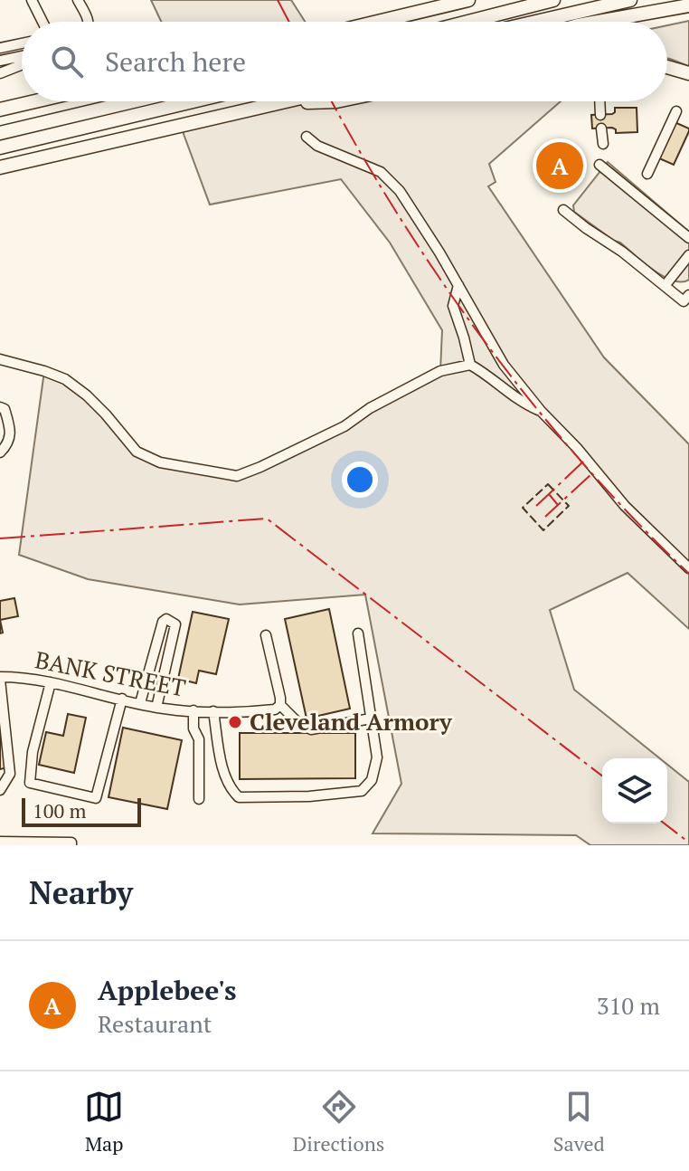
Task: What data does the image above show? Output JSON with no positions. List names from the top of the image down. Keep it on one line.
{"streets":{"street":["BANK STREET"]},"places":["Cleveland Armory"],"scale_bar":"100 m","page":{"search":"Search here","pins":"A","scale":"100 m","heading":"Nearby","list":[{"mark":"A","name":"Applebee's","note":"Restaurant","value":"310 m"}],"nav":["Map","Directions","Saved"]}}
